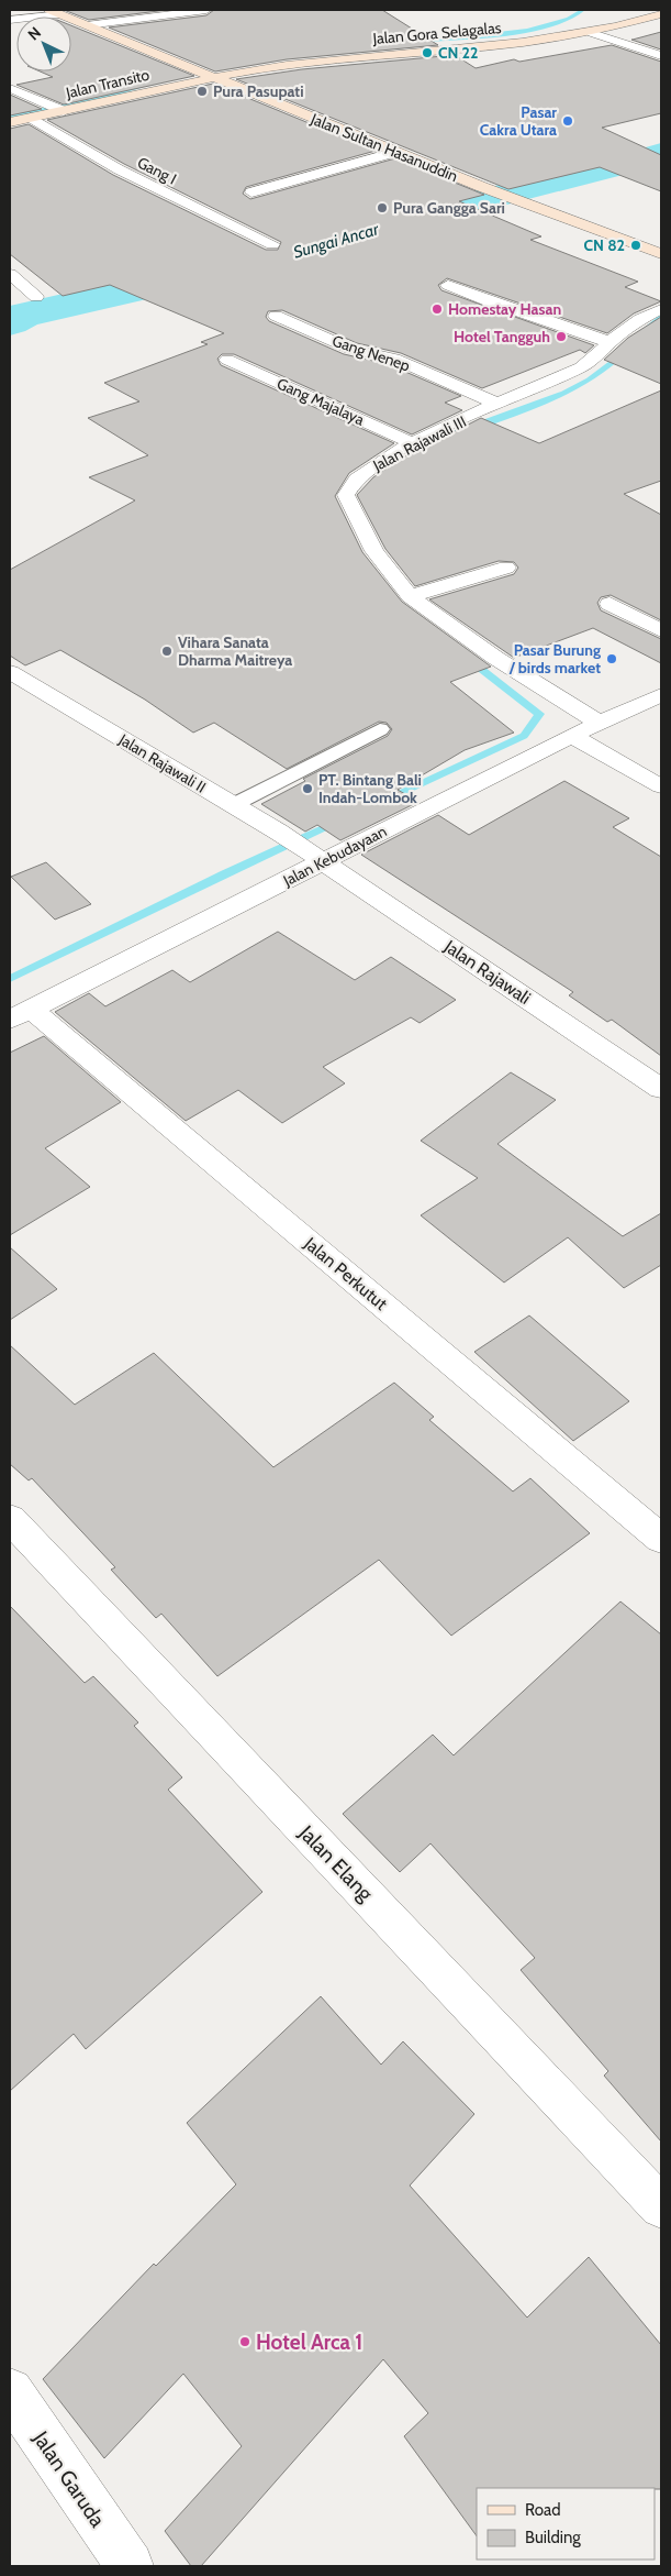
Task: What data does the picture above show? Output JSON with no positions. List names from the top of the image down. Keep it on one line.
{"streets":{"main road":["Jalan Gora Selagalas","Jalan Transito","Jalan Sultan Hasanuddin"],"street":["Gang I","Gang Nenep","Gang Majalaya","Jalan Rajawali III","Jalan Rajawali II","Jalan Kebudayaan","Jalan Rajawali","Jalan Perkutut","Jalan Elang","Jalan Garuda"]},"crossings":[["Jalan Gora Selagalas","Jalan Transito"],["Jalan Gora Selagalas","Jalan Sultan Hasanuddin"],["Jalan Transito","Jalan Sultan Hasanuddin"],["Jalan Transito","Gang I"],["Gang Nenep","Jalan Rajawali III"],["Gang Majalaya","Jalan Rajawali III"],["Jalan Rajawali III","Jalan Kebudayaan"],["Jalan Rajawali II","Jalan Kebudayaan"],["Jalan Rajawali II","Jalan Rajawali"],["Jalan Kebudayaan","Jalan Rajawali"],["Jalan Kebudayaan","Jalan Perkutut"]],"water":["Sungai Ancar"],"places":["CN 22","Pura Pasupati","Pasar Cakra Utara","Pura Gangga Sari","CN 82","Homestay Hasan","Hotel Tangguh","Vihara Sanata Dharma Maitreya","Pasar Burung / birds market","PT. Bintang Bali Indah-Lombok","Hotel Arca 1"],"legend":["Road","Building"],"north":"top left"}
